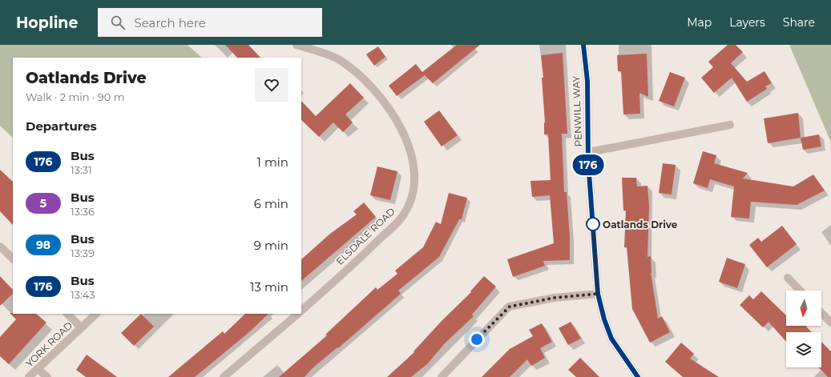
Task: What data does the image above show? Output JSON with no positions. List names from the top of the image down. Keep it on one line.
{"streets":{"street":["PENWILL WAY","ELSDALE ROAD","YORK ROAD"]},"places":["Oatlands Drive"],"lines":["bus line 176"],"north":"bottom","page":{"header":"Hopline","search":"Search here","nav":["Map","Layers","Share"],"on_map":"176","heading":[["Oatlands Drive","Walk · 2 min · 90 m"],"Departures"],"list":[{"mark":"176","name":"Bus","note":"13:31","value":"1 min"},{"mark":"5","name":"Bus","note":"13:36","value":"6 min"},{"mark":"98","name":"Bus","note":"13:39","value":"9 min"},{"mark":"176","name":"Bus","note":"13:43","value":"13 min"}]}}
